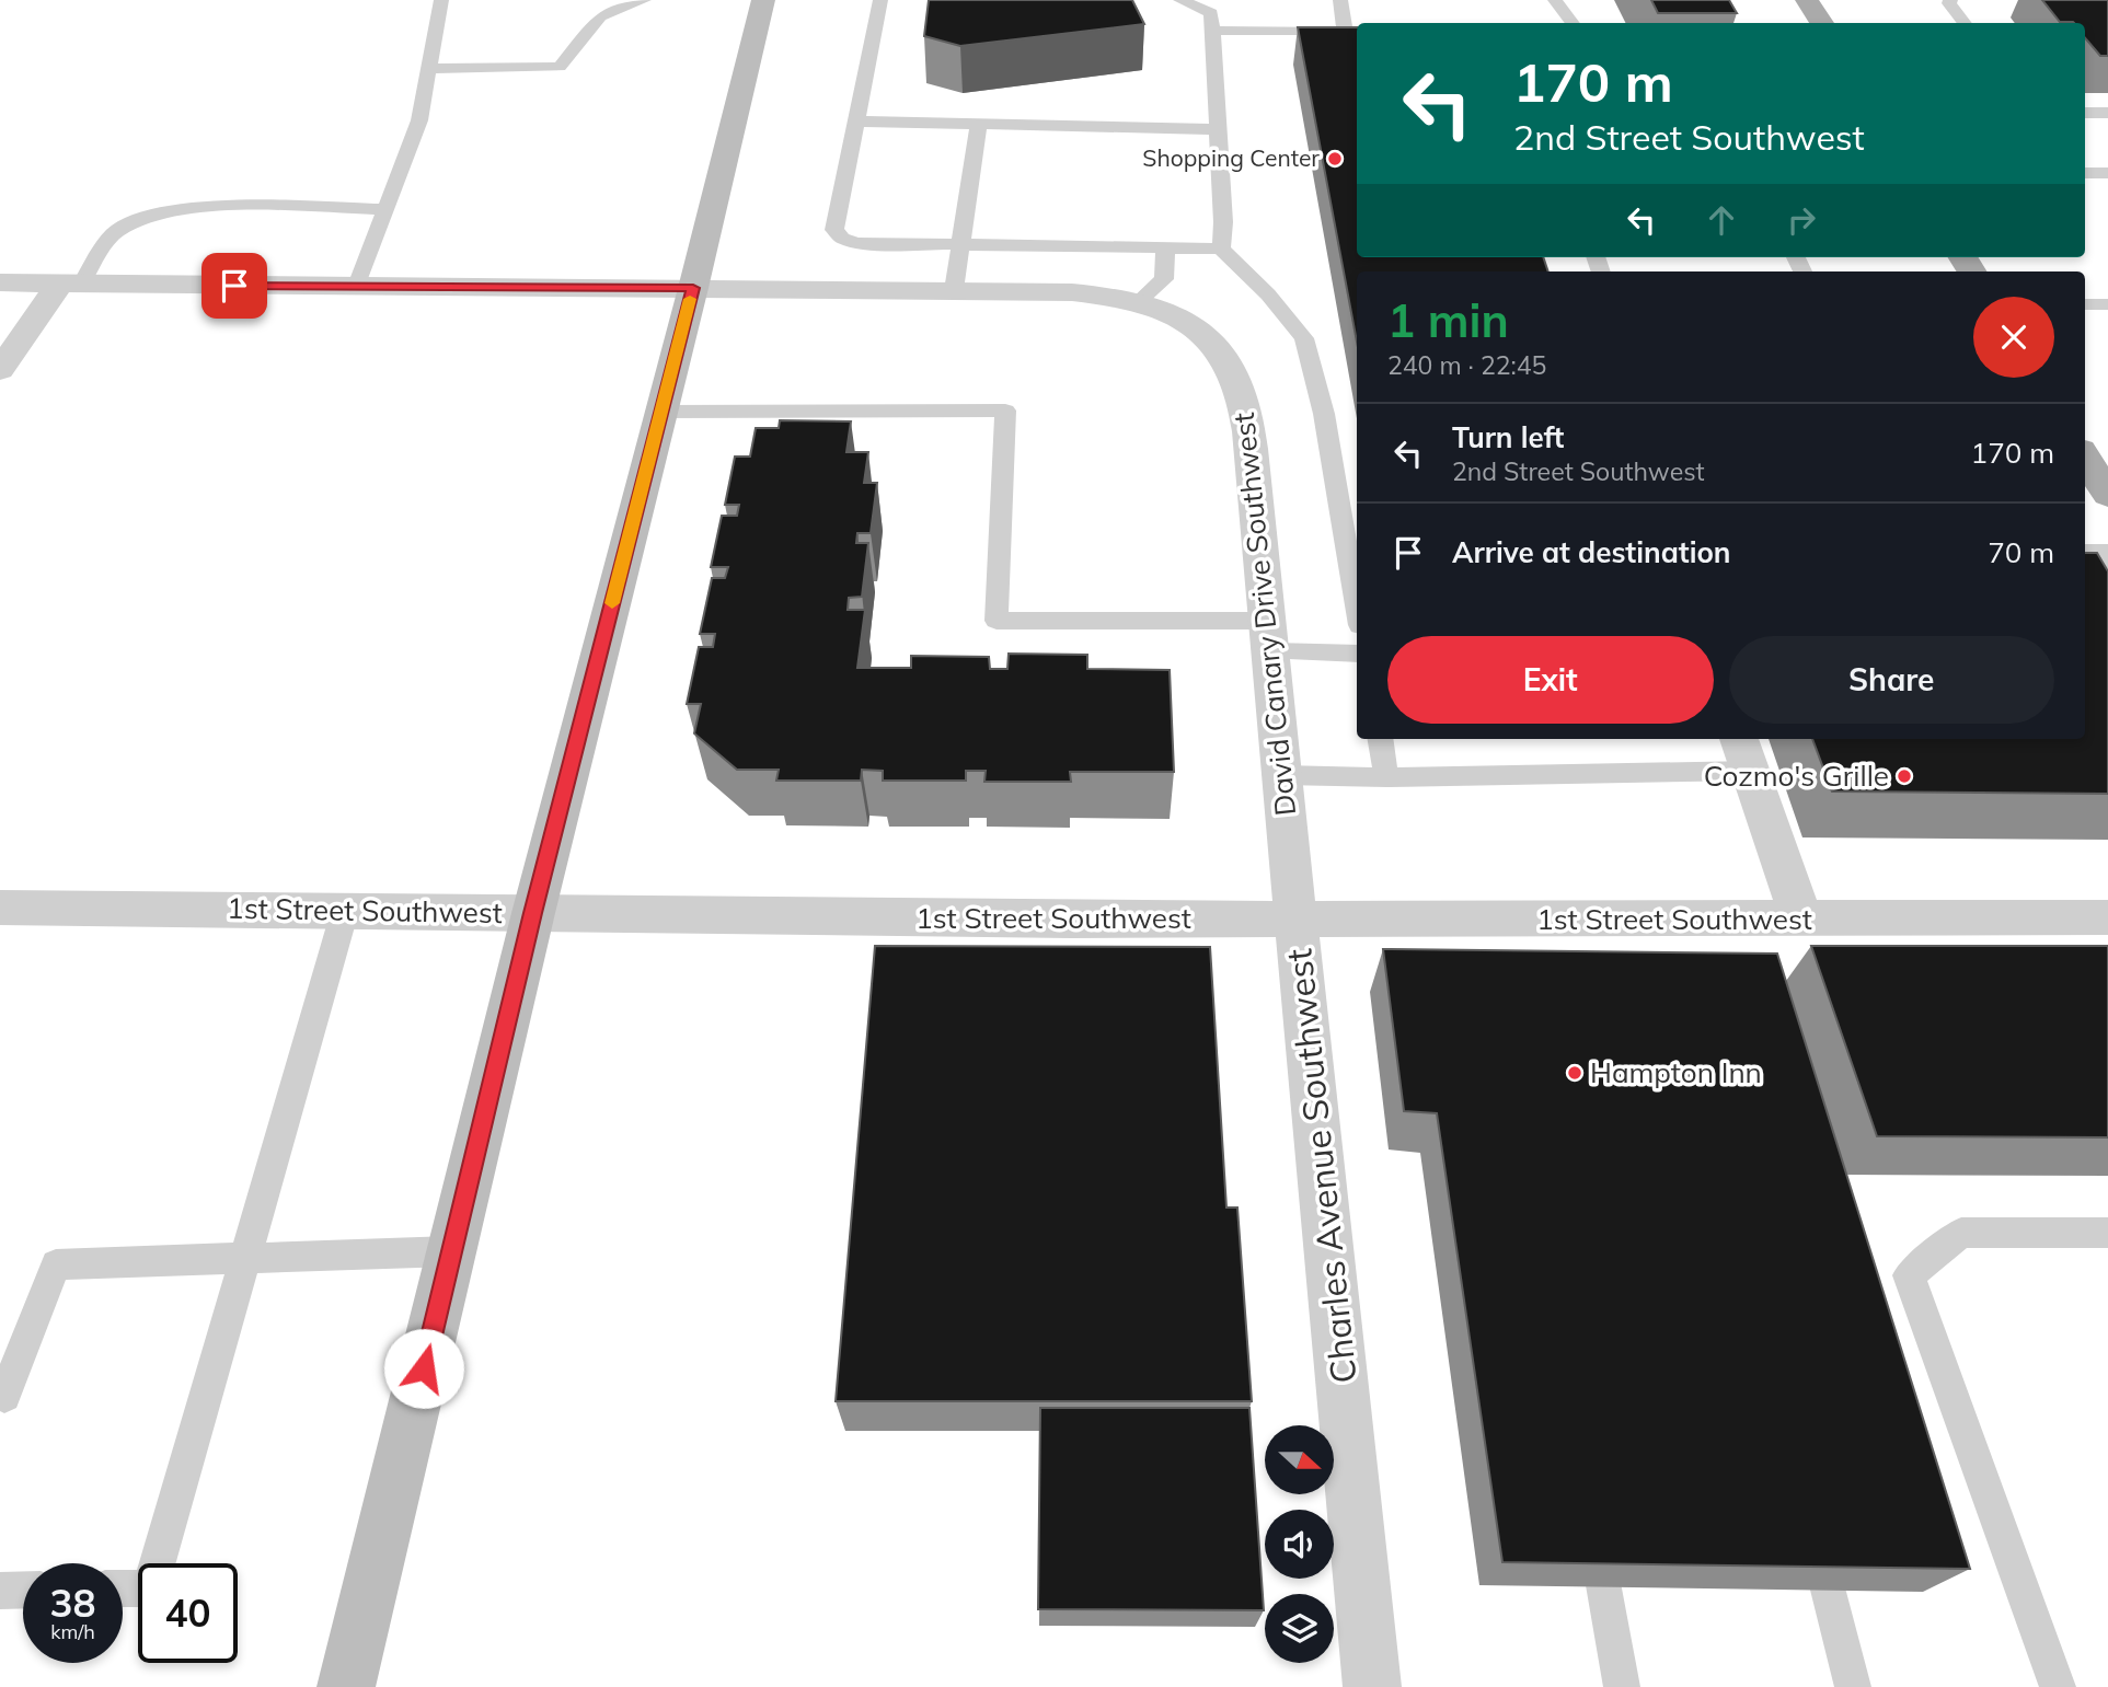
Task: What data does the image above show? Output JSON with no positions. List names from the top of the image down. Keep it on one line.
{"streets":{"street":["David Canary Drive Southwest","1st Street Southwest","Charles Avenue Southwest"]},"crossings":[["David Canary Drive Southwest","1st Street Southwest"],["David Canary Drive Southwest","Charles Avenue Southwest"],["1st Street Southwest","Charles Avenue Southwest"]],"places":["Shopping Center","Cozmo's Grille","Hampton Inn"],"north":"right","page":{"turn":["170 m","2nd Street Southwest"],"heading":["1 min","240 m · 22:45"],"list":[{"name":"Turn left","note":"2nd Street Southwest","value":"170 m"},{"name":"Arrive at destination","value":"70 m"}],"buttons":["Exit","Share"],"speed":"38 km/h","limit":"40"}}
